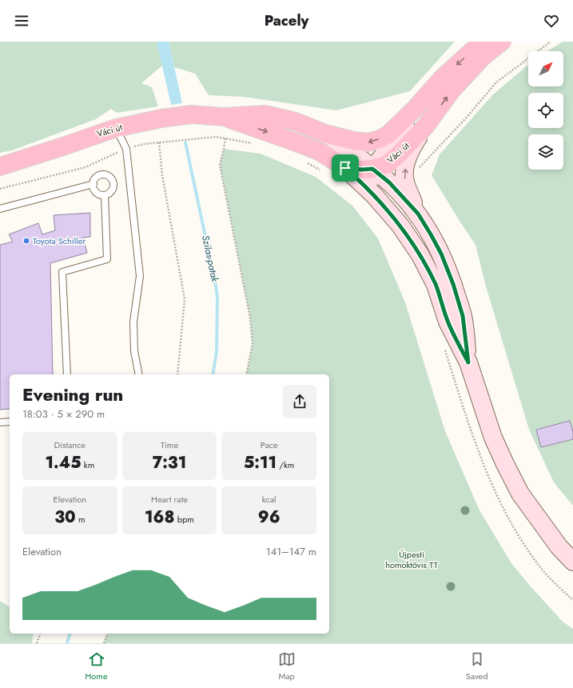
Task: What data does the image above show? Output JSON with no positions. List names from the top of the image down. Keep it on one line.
{"streets":{"main road":["Váci út"]},"water":["Szilas-patak"],"parks":["Újpesti homoktövis TT"],"places":["Toyota Schiller"],"north":"top right","page":{"header":"Pacely","heading":["Evening run","18:03 · 5 × 290 m"],"stats":[["Distance","1.45 km"],["Time","7:31"],["Pace","5:11 /km"],["Elevation","30 m"],["Heart rate","168 bpm"],["kcal","96"]],"chart":["Elevation","141–147 m"],"tabs":["Home","Map","Saved"]}}
